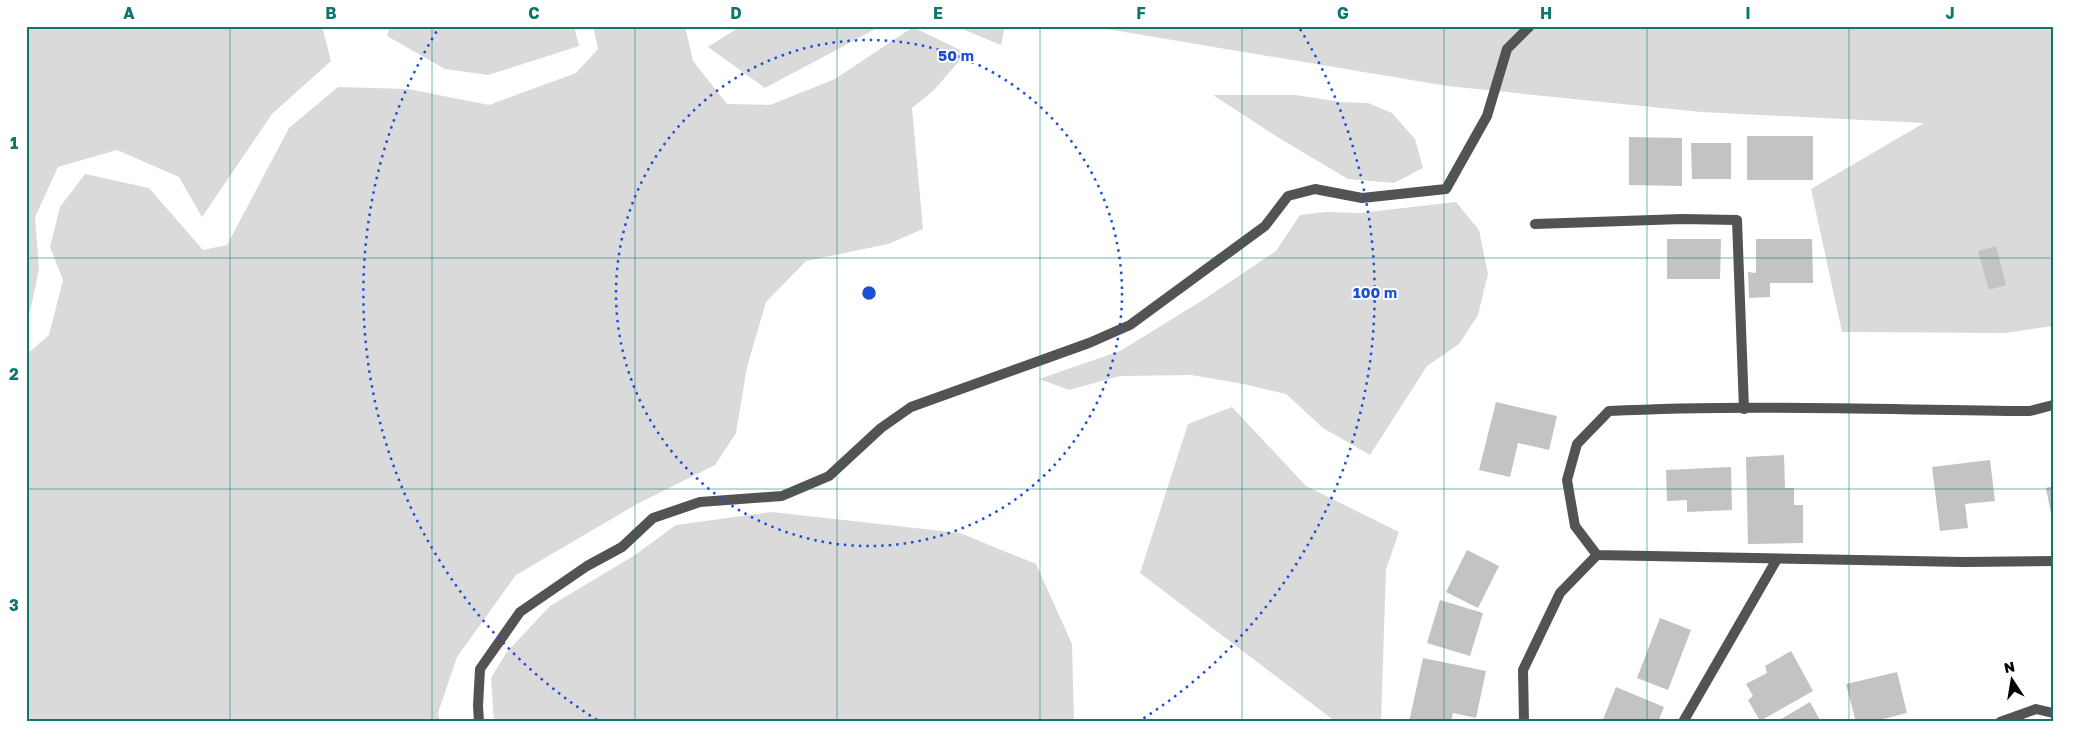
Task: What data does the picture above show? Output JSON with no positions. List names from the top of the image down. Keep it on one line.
{"north":"top","grid":{"columns":["A","B","C","D","E","F","G","H","I","J"],"rows":["1","2","3"]},"rings":["50 m","100 m"]}
